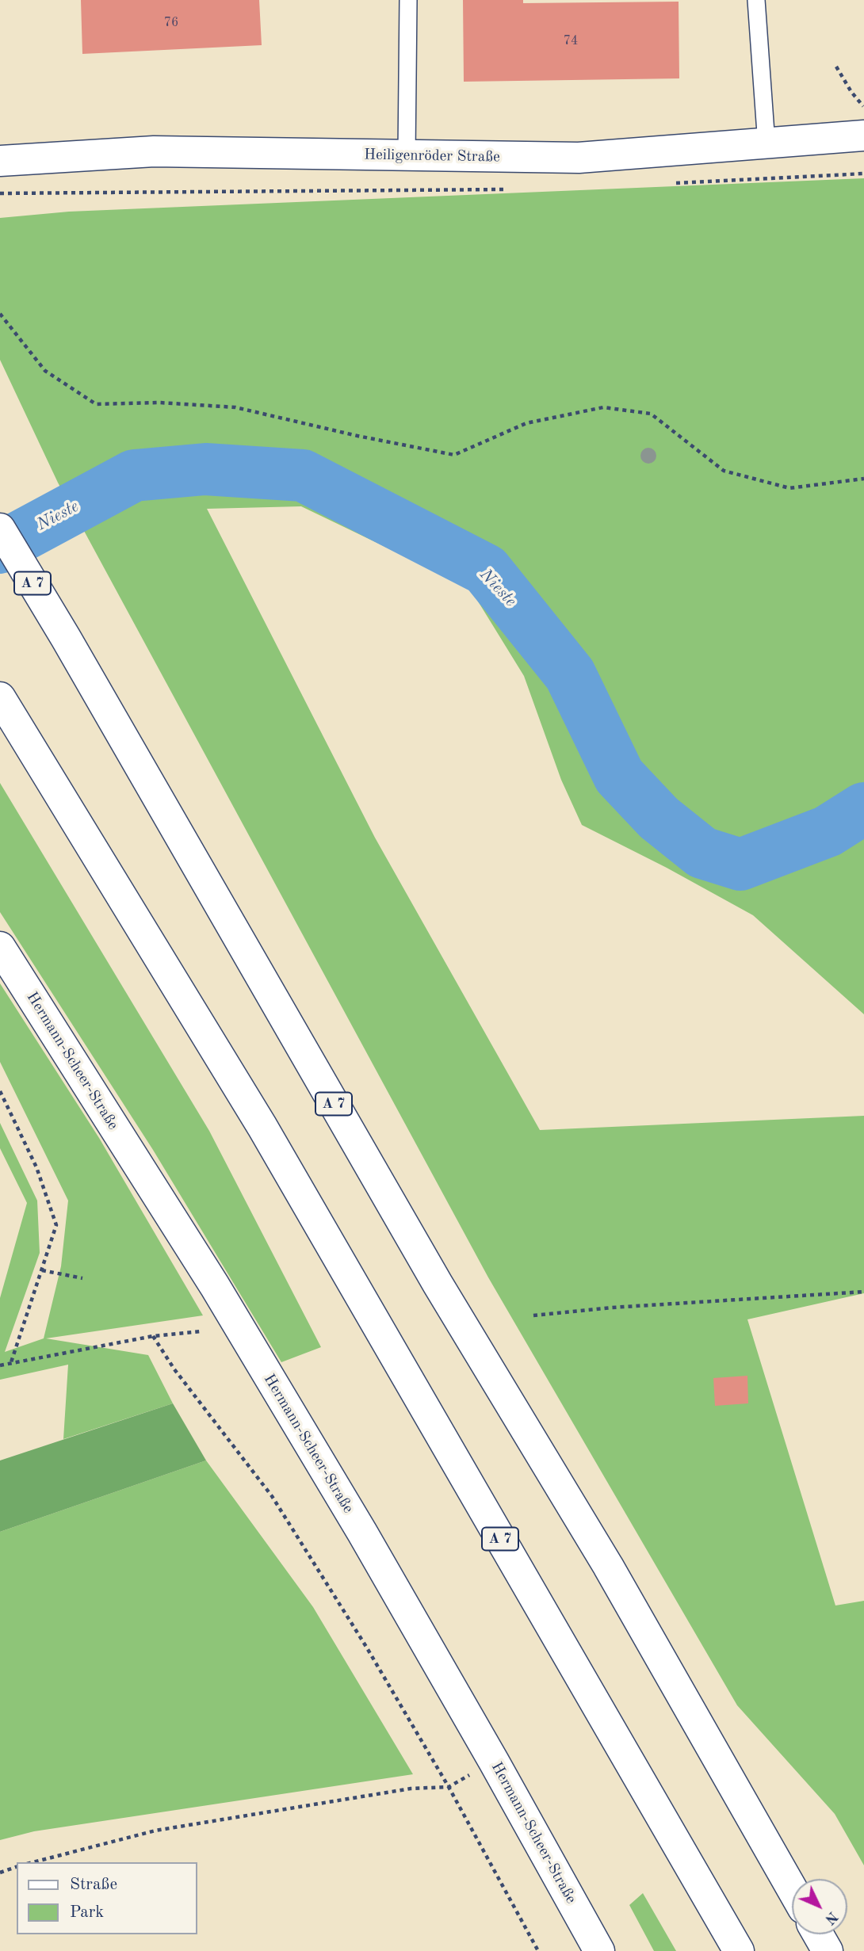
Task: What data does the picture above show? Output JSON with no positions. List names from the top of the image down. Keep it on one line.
{"streets":{"main road":["Heiligenröder Straße","A 7","Hermann-Scheer-Straße"]},"water":["Nieste"],"house_numbers":["76","74"],"legend":["Straße","Park"],"north":"bottom right"}
